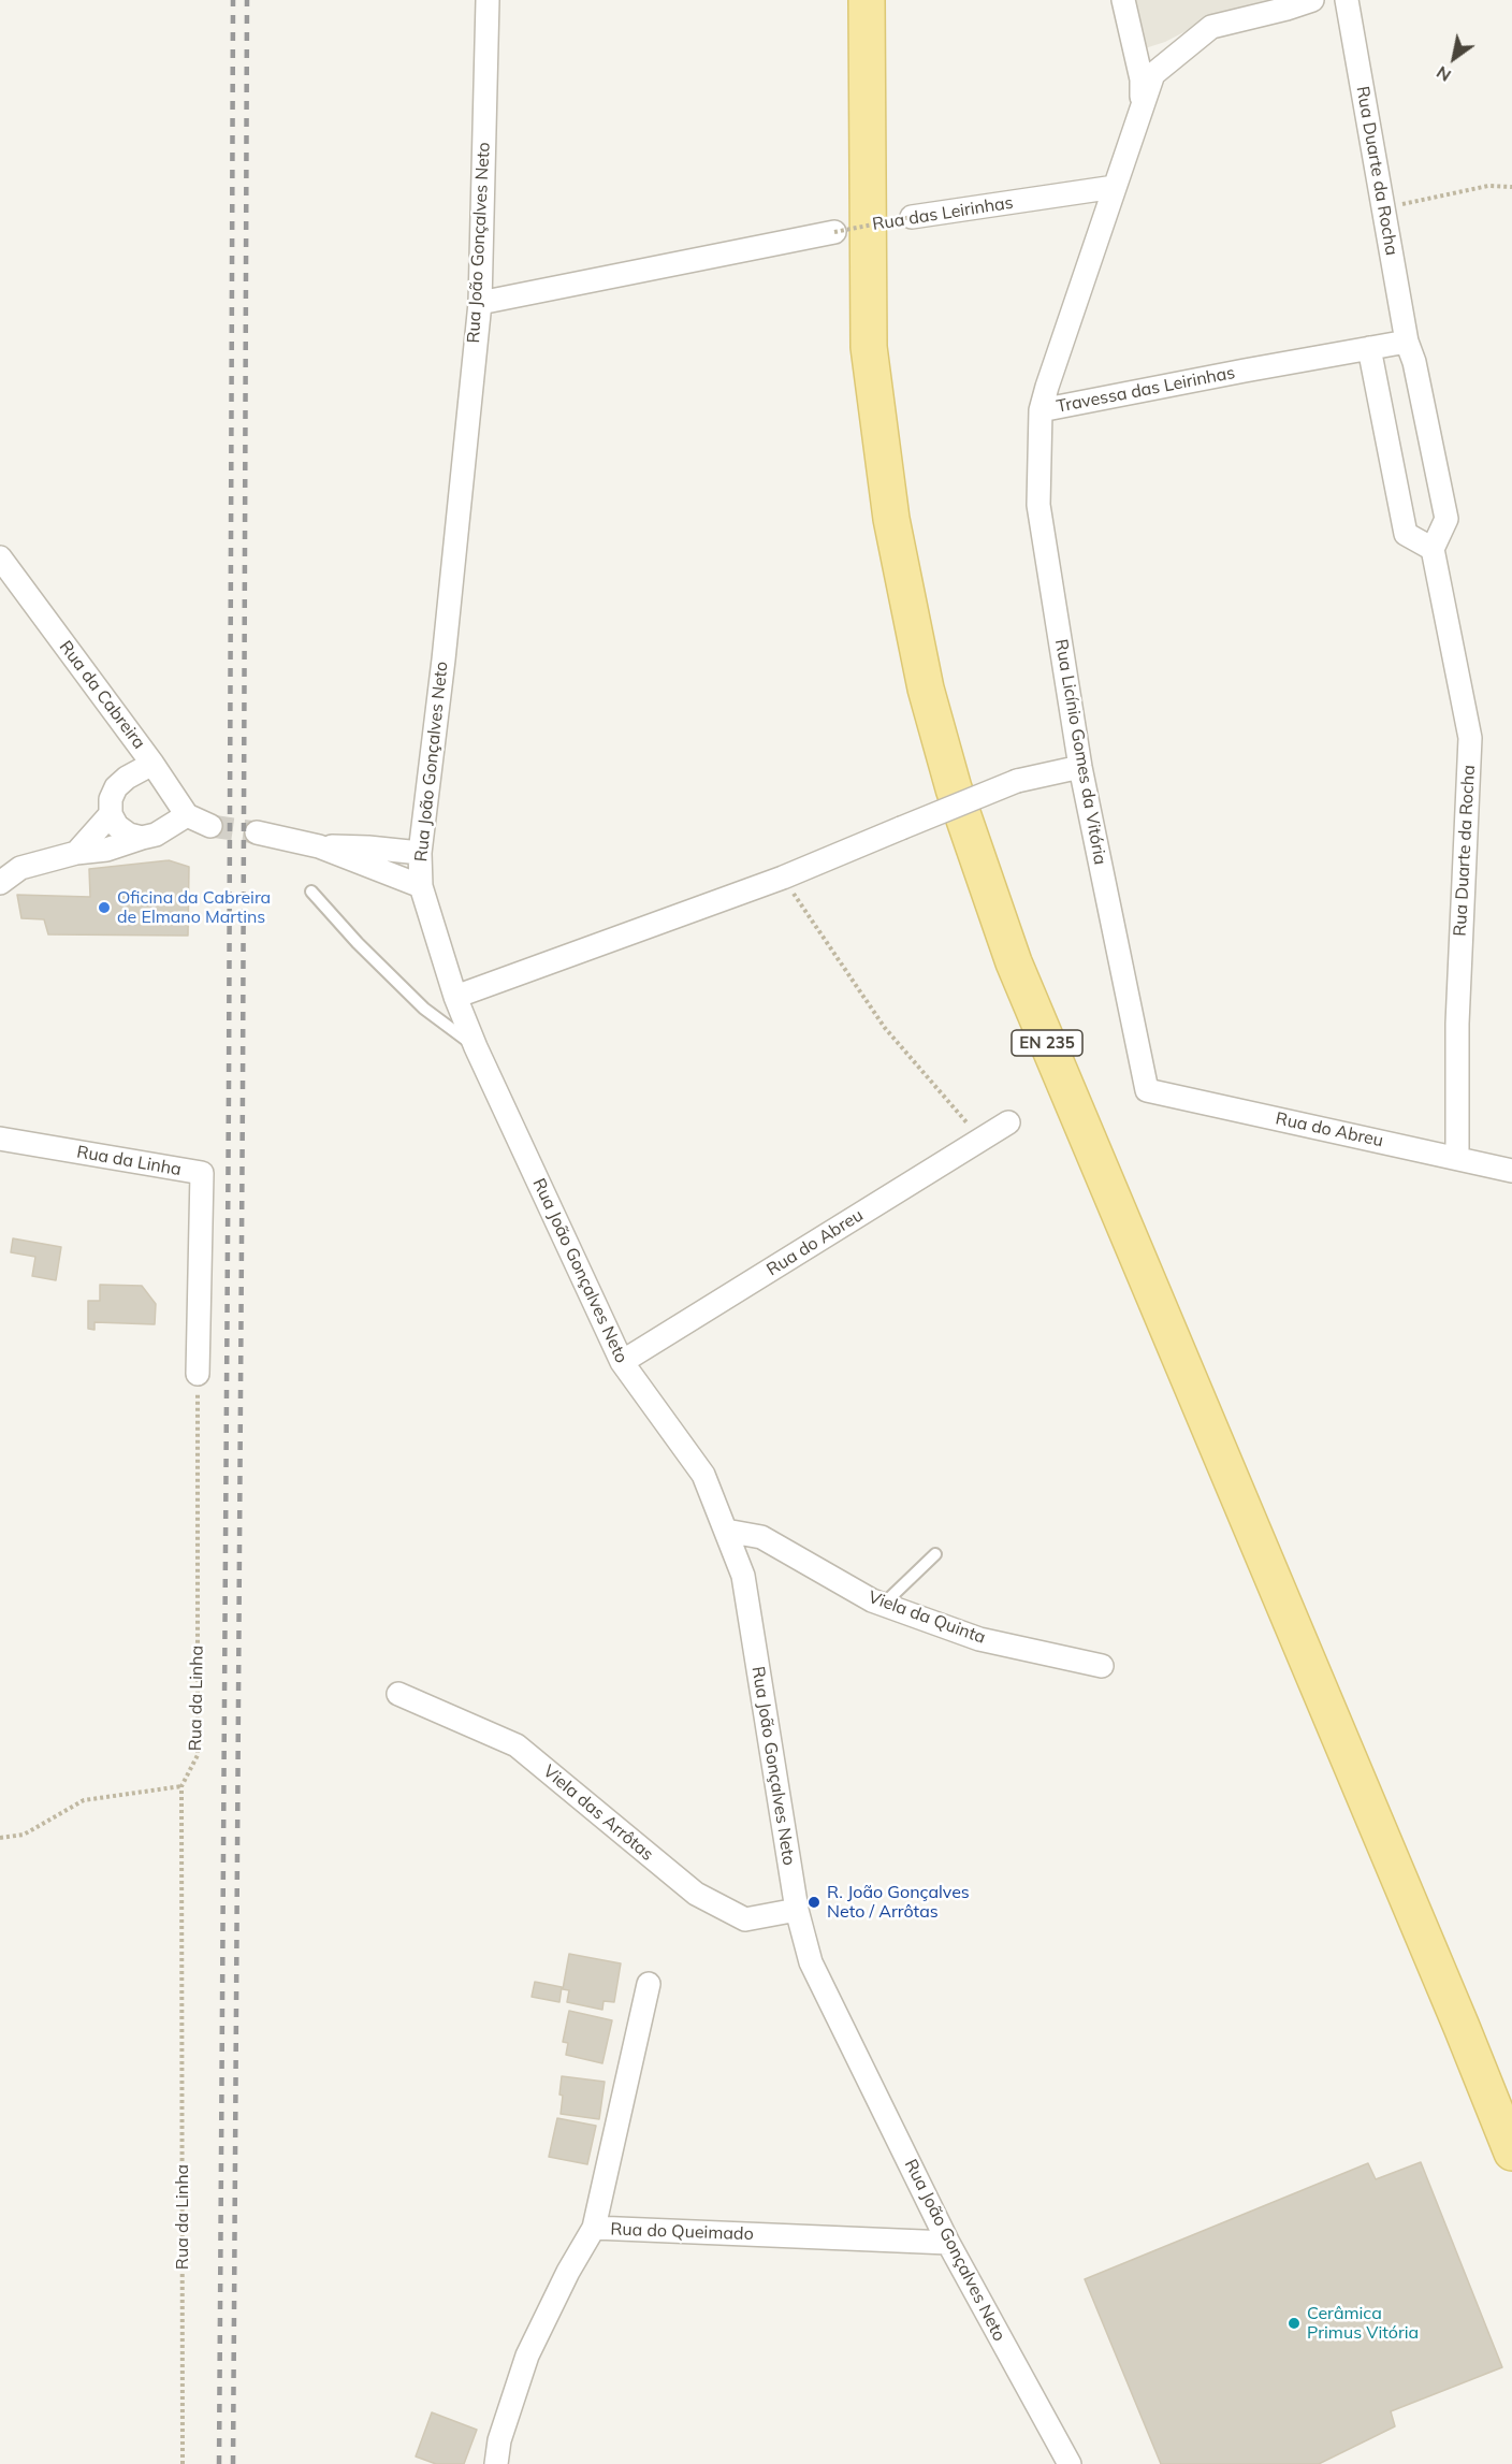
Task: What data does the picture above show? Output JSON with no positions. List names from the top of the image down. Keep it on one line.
{"streets":{"main road":["EN 235"],"street":["Rua Duarte da Rocha","Rua das Leirinhas","Rua João Gonçalves Neto","Travessa das Leirinhas","Rua da Cabreira","Rua Licínio Gomes da Vitória","Rua do Abreu","Rua da Linha","Viela da Quinta","Viela das Arrôtas","Rua do Queimado"]},"crossings":[["Rua Duarte da Rocha","Travessa das Leirinhas"],["Rua Duarte da Rocha","Rua do Abreu"],["Rua das Leirinhas","Travessa das Leirinhas"],["Rua João Gonçalves Neto","Rua do Abreu"],["Rua João Gonçalves Neto","Viela da Quinta"],["Rua João Gonçalves Neto","Viela das Arrôtas"],["Rua João Gonçalves Neto","Rua do Queimado"],["Travessa das Leirinhas","Rua Licínio Gomes da Vitória"],["Rua Licínio Gomes da Vitória","Rua do Abreu"]],"places":["Oficina da Cabreira de Elmano Martins","R. João Gonçalves Neto / Arrôtas","Cerâmica Primus Vitória"],"north":"bottom left"}
